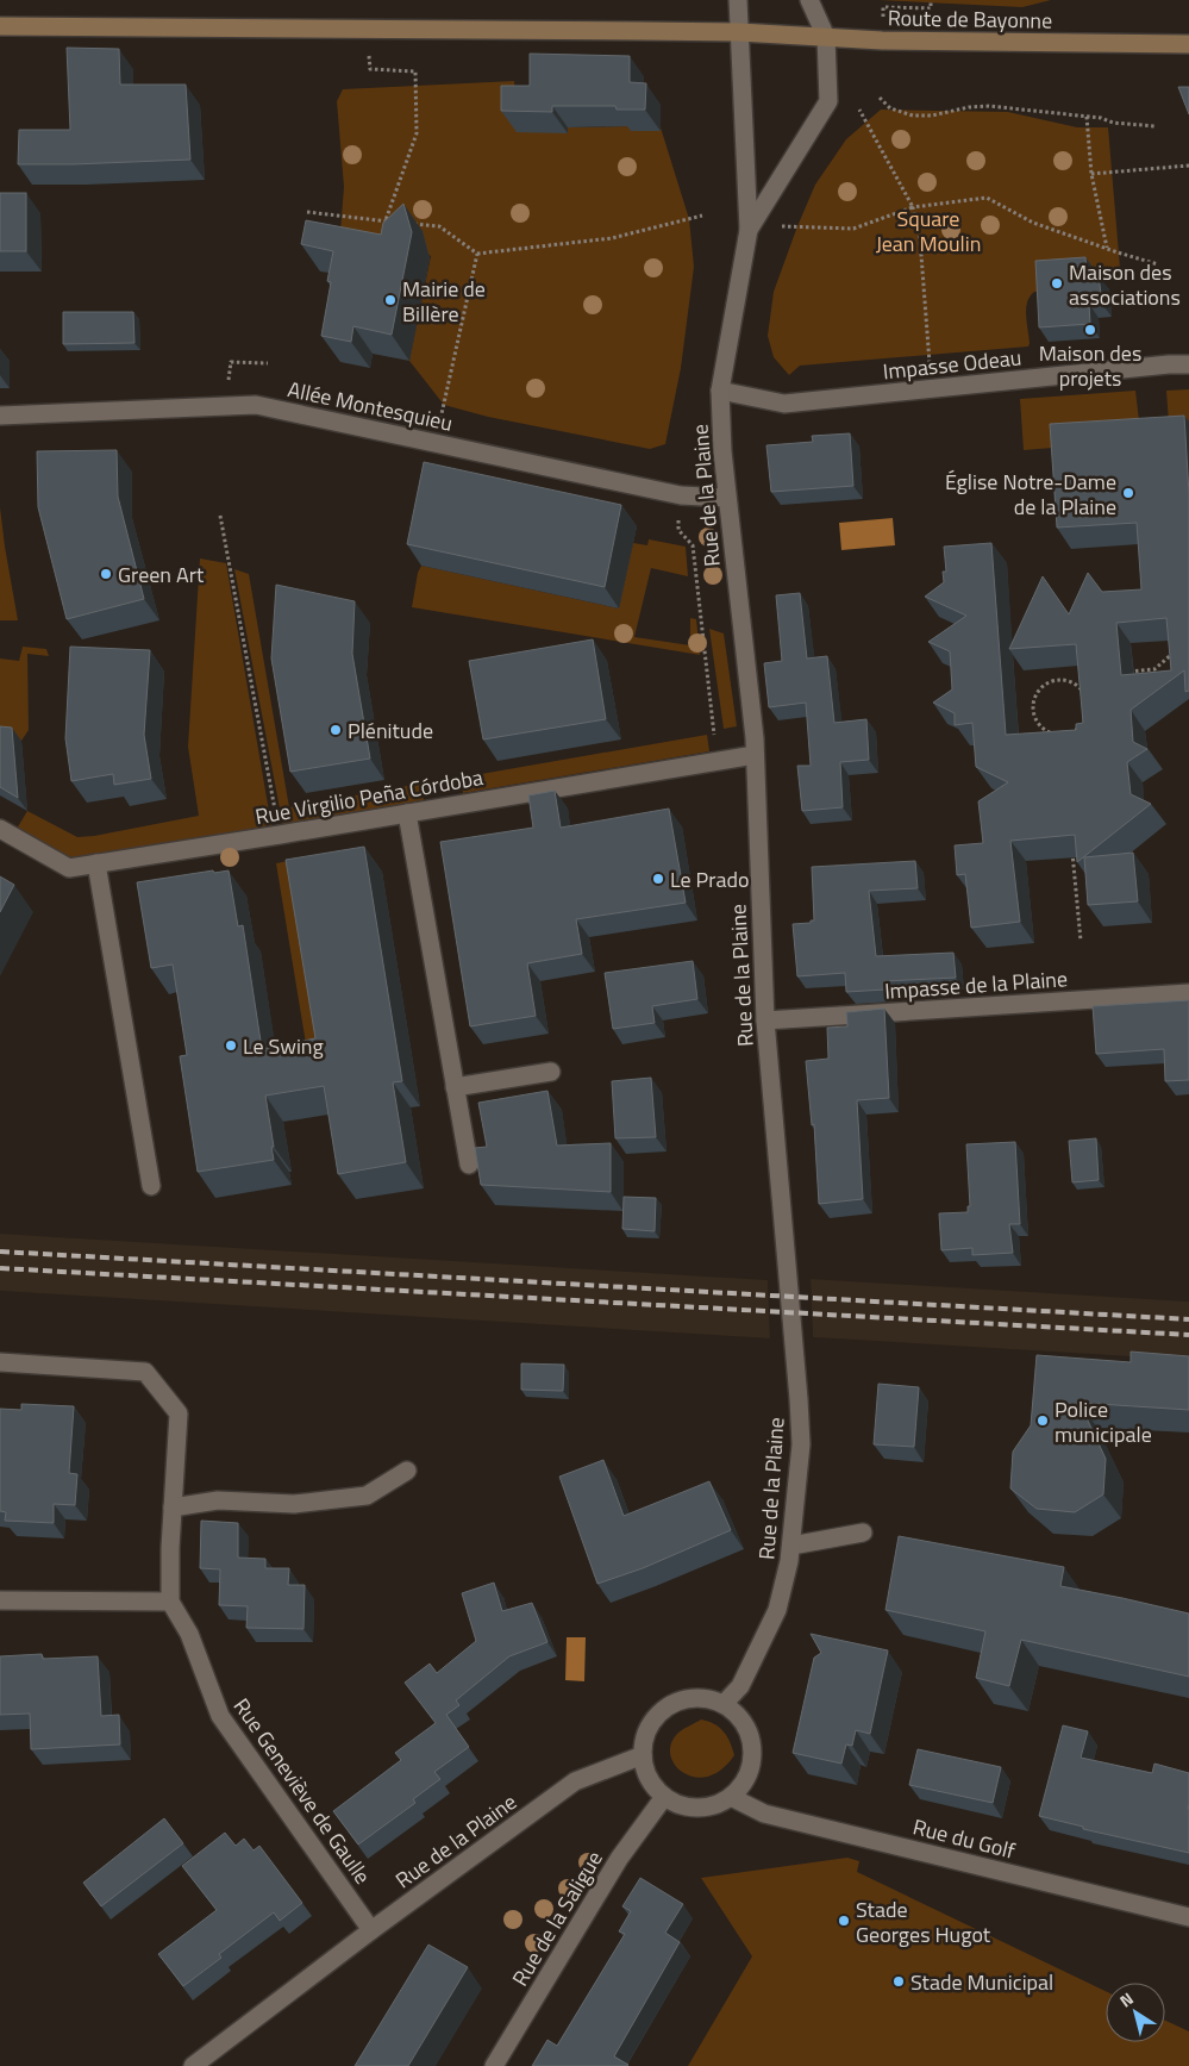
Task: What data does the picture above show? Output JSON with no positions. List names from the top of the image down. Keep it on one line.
{"streets":{"main road":["Route de Bayonne"],"street":["Impasse Odeau","Allée Montesquieu","Rue de la Plaine","Rue Virgilio Peña Córdoba","Impasse de la Plaine","Rue Geneviève de Gaulle","Rue du Golf","Rue de la Saligue"]},"crossings":[["Route de Bayonne","Rue de la Plaine"],["Impasse Odeau","Rue de la Plaine"],["Allée Montesquieu","Rue de la Plaine"],["Rue de la Plaine","Rue Virgilio Peña Córdoba"],["Rue de la Plaine","Impasse de la Plaine"],["Rue de la Plaine","Rue Geneviève de Gaulle"],["Rue de la Plaine","Rue du Golf"],["Rue de la Plaine","Rue de la Saligue"],["Rue du Golf","Rue de la Saligue"]],"parks":["Square Jean Moulin"],"places":["Maison des associations","Mairie de Billère","Maison des projets","Église Notre-Dame de la Plaine","Green Art","Plénitude","Le Prado","Le Swing","Police municipale","Stade Georges Hugot","Stade Municipal"],"north":"top left"}
